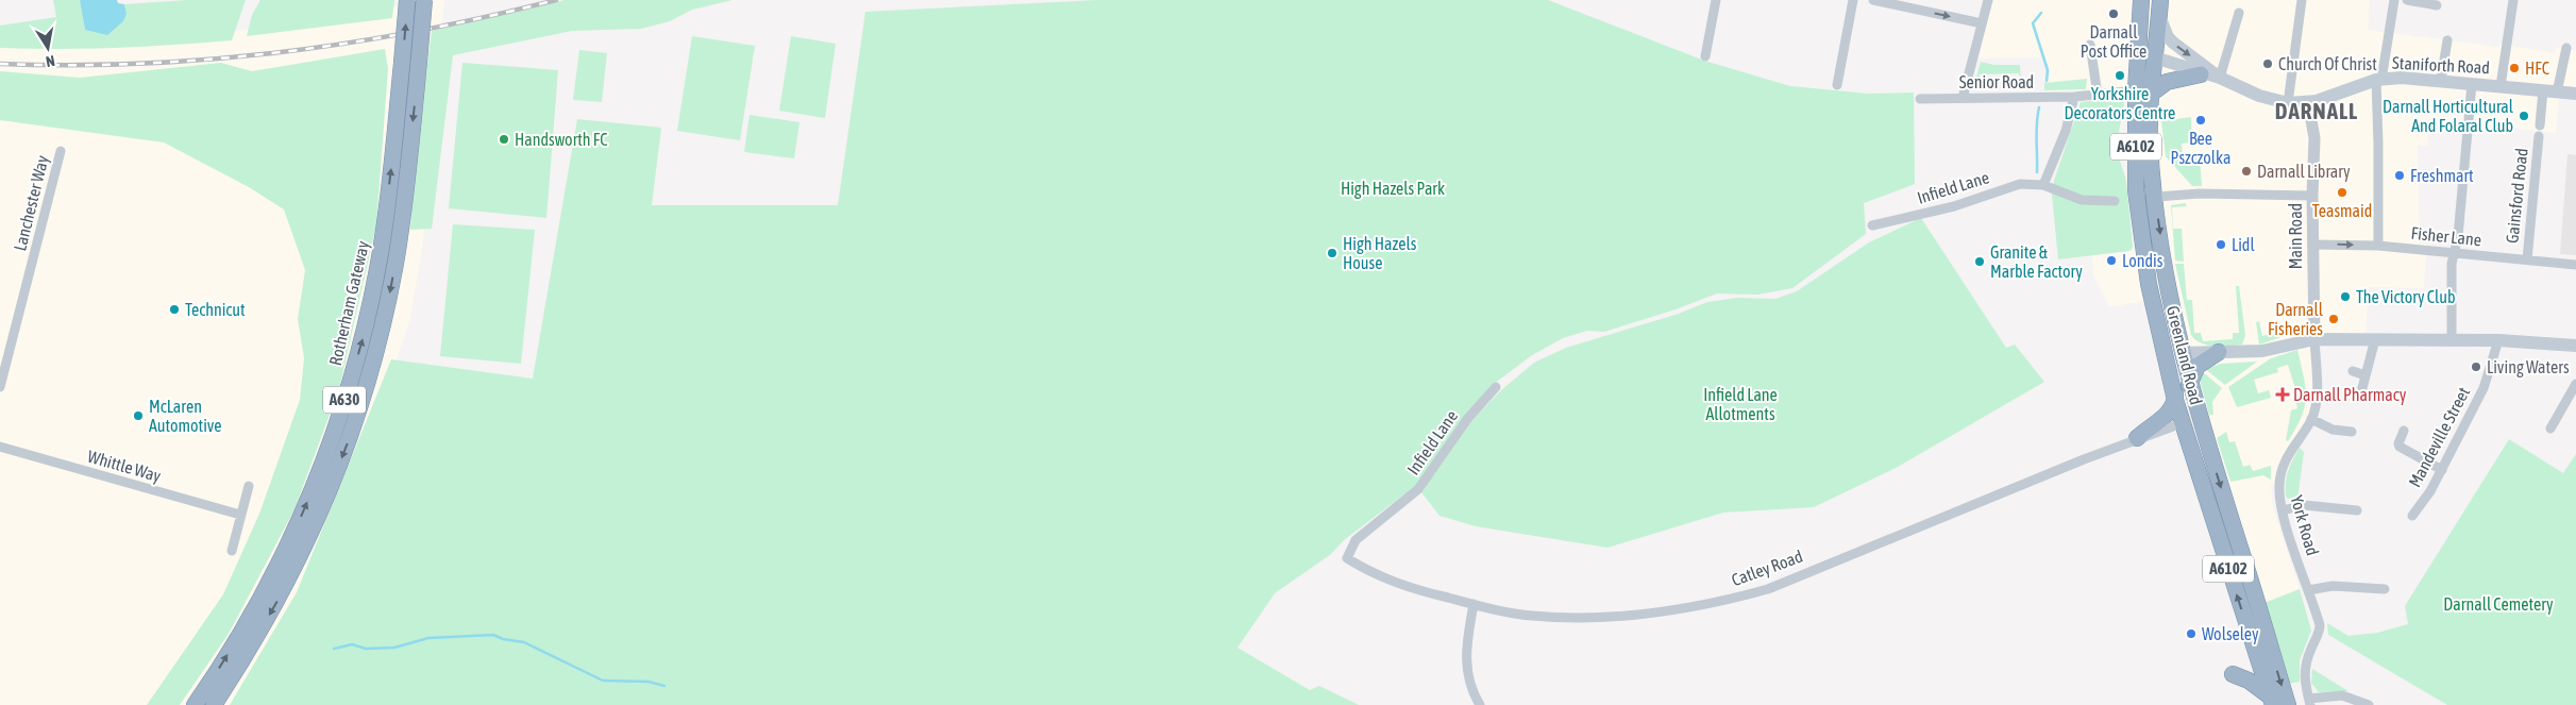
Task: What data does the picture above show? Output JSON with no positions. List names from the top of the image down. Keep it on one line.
{"streets":{"highway":["A6102","Rotherham Gateway","Greenland Road","A630"],"main road":["Staniforth Road"],"street":["Senior Road","Infield Lane","Gainsford Road","Lanchester Way","Main Road","Fisher Lane","Mandeville Street","Whittle Way","York Road","Catley Road"]},"crossings":[["Staniforth Road","Gainsford Road"],["Staniforth Road","Main Road"],["Senior Road","Greenland Road"],["Infield Lane","Catley Road"],["Gainsford Road","Fisher Lane"],["Main Road","Fisher Lane"],["Main Road","York Road"],["Greenland Road","Catley Road"]],"districts":["DARNALL"],"parks":["High Hazels Park","Infield Lane Allotments","Darnall Cemetery"],"places":{"other":["Darnall Post Office","Church Of Christ","HFC","Yorkshire Decorators Centre","Darnall Horticultural And Folaral Club","Bee Pszczolka","Handsworth FC","Darnall Library","Freshmart","Teasmaid","Lidl","High Hazels House","Londis","Granite & Marble Factory","The Victory Club","Technicut","Darnall Fisheries","Living Waters","McLaren Automotive","Wolseley"],"health":["Darnall Pharmacy"]},"north":"bottom"}
